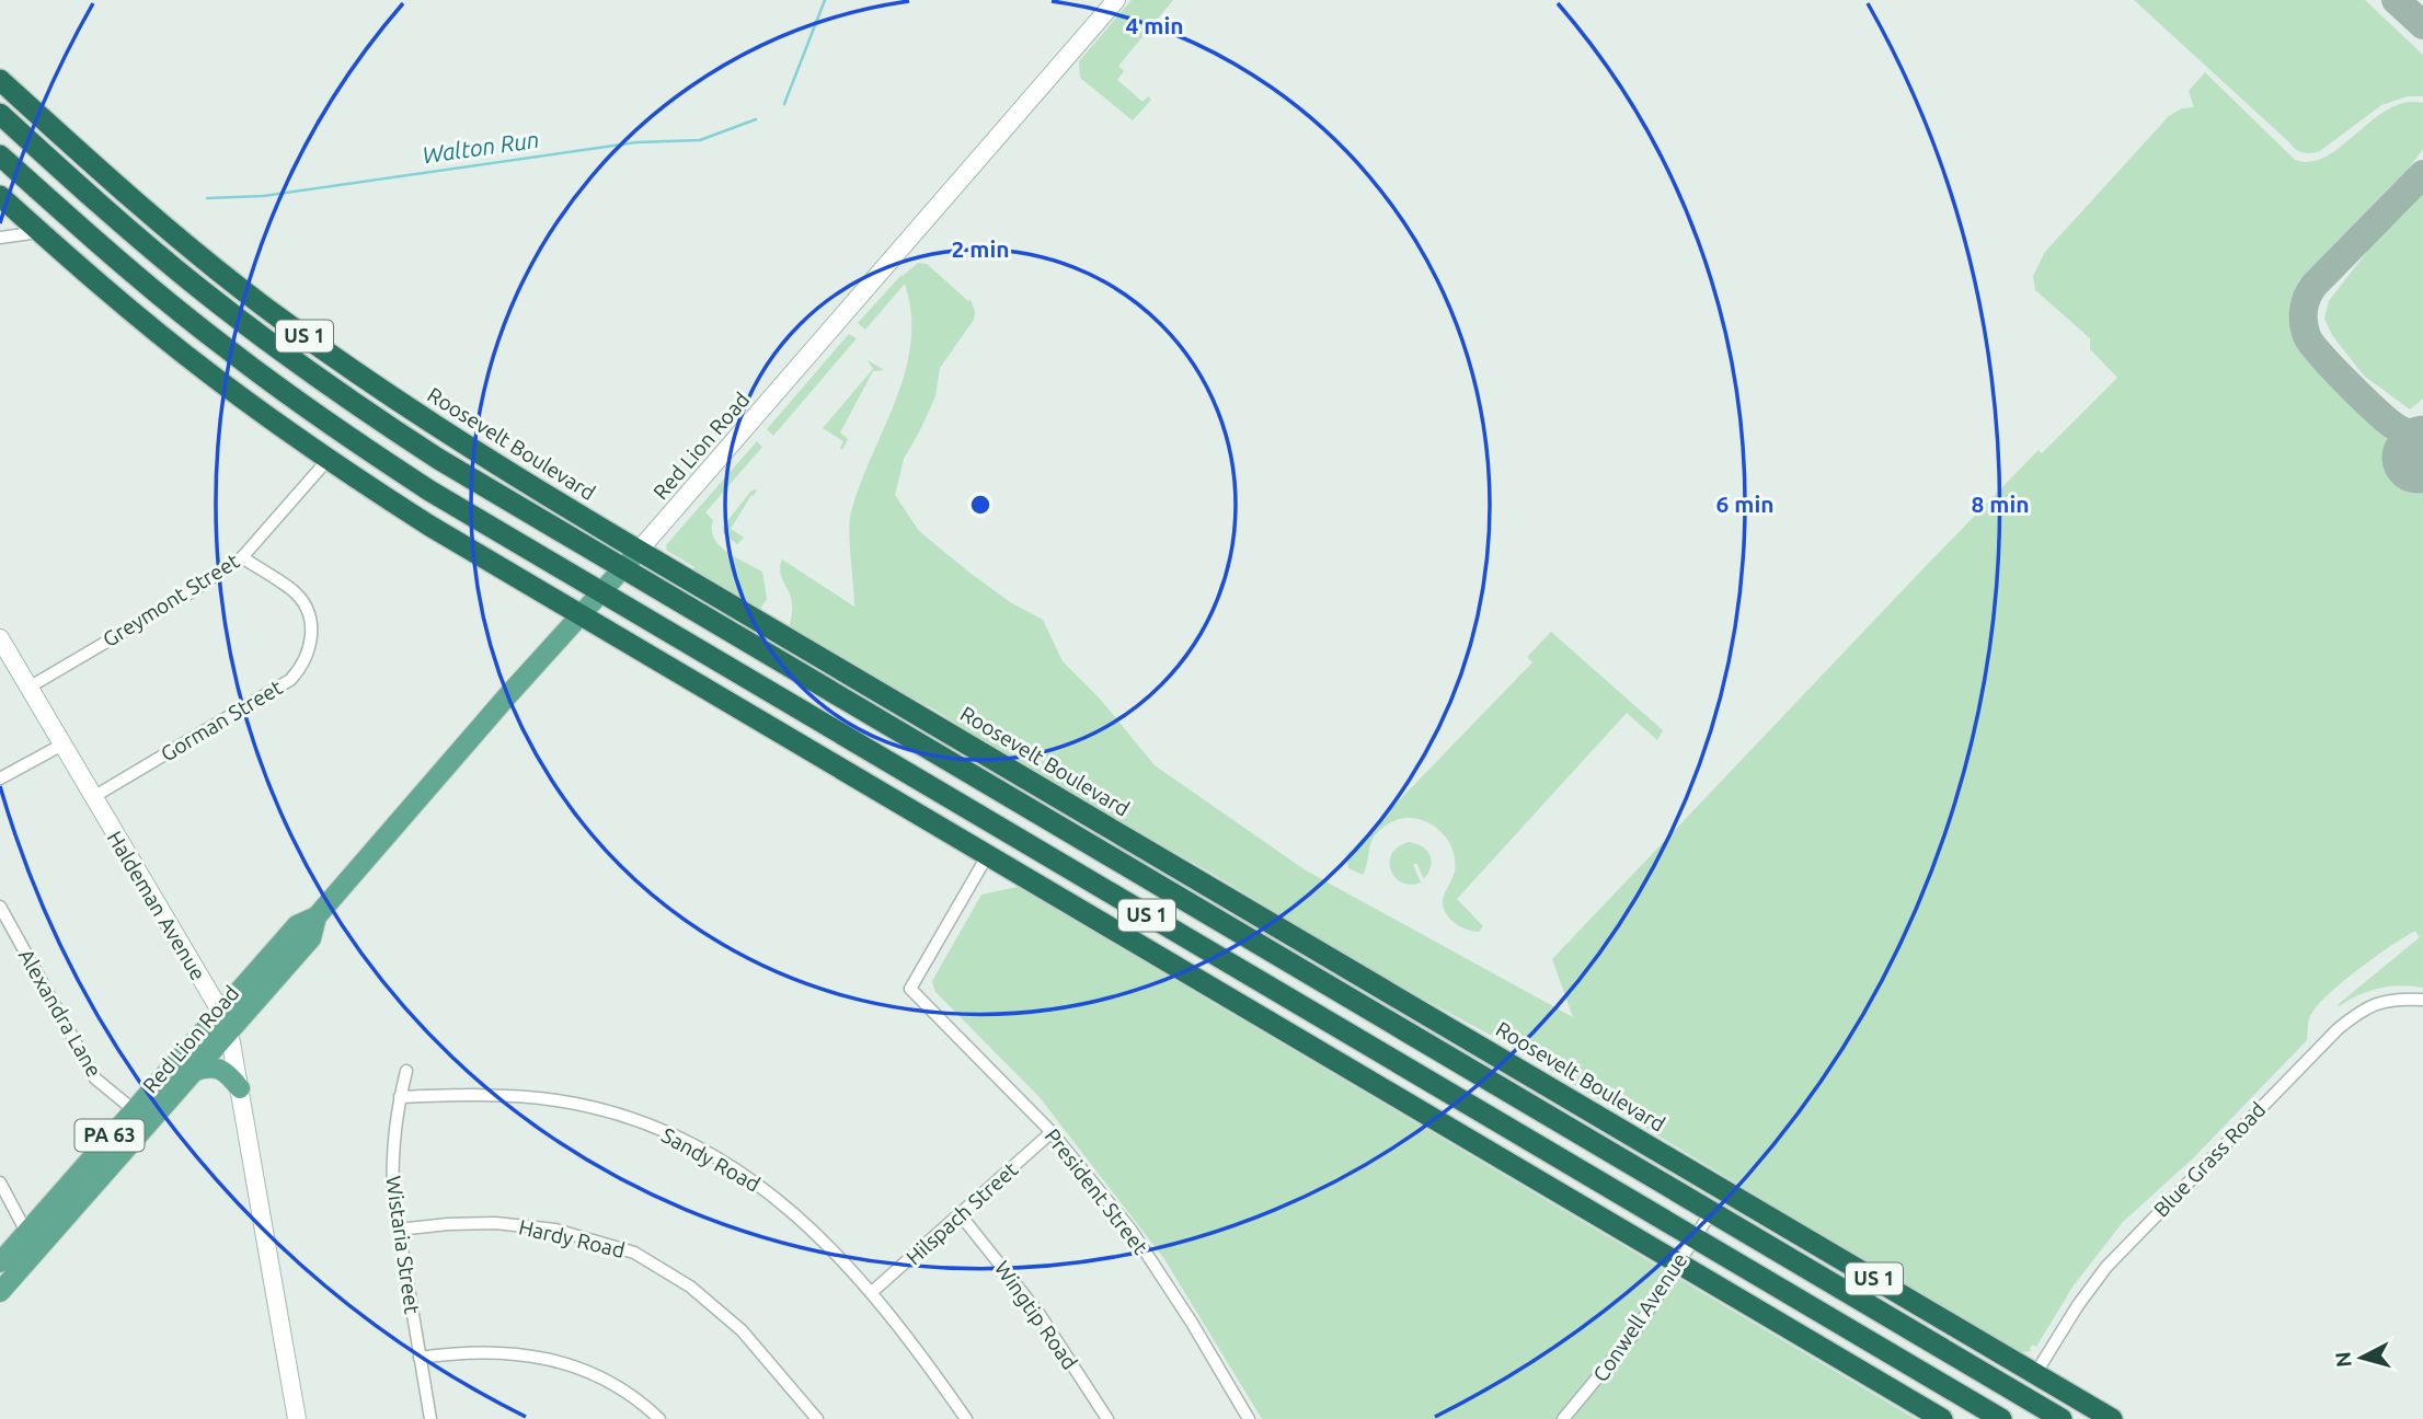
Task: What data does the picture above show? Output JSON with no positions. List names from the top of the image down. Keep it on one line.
{"streets":{"highway":["US 1","Roosevelt Boulevard"],"main road":["Red Lion Road","Haldeman Avenue","PA 63"],"street":["Greymont Street","Gorman Street","Alexandra Lane","Sandy Road","Blue Grass Road","President Street","Hilspach Street","Hardy Road","Wistaria Street","Wingtip Road","Conwell Avenue"]},"crossings":[["US 1","Red Lion Road"],["US 1","Greymont Street"],["US 1","President Street"],["US 1","Conwell Avenue"],["Roosevelt Boulevard","Red Lion Road"],["Roosevelt Boulevard","Blue Grass Road"],["Red Lion Road","Haldeman Avenue"],["Red Lion Road","Alexandra Lane"],["Greymont Street","Gorman Street"],["Greymont Street","Haldeman Avenue"],["Gorman Street","Haldeman Avenue"],["Sandy Road","Hilspach Street"],["Sandy Road","Wistaria Street"],["President Street","Hilspach Street"],["Hilspach Street","Wingtip Road"],["Hardy Road","Wistaria Street"]],"water":["Walton Run"],"north":"left","rings":["4 min","2 min","6 min","8 min"]}
